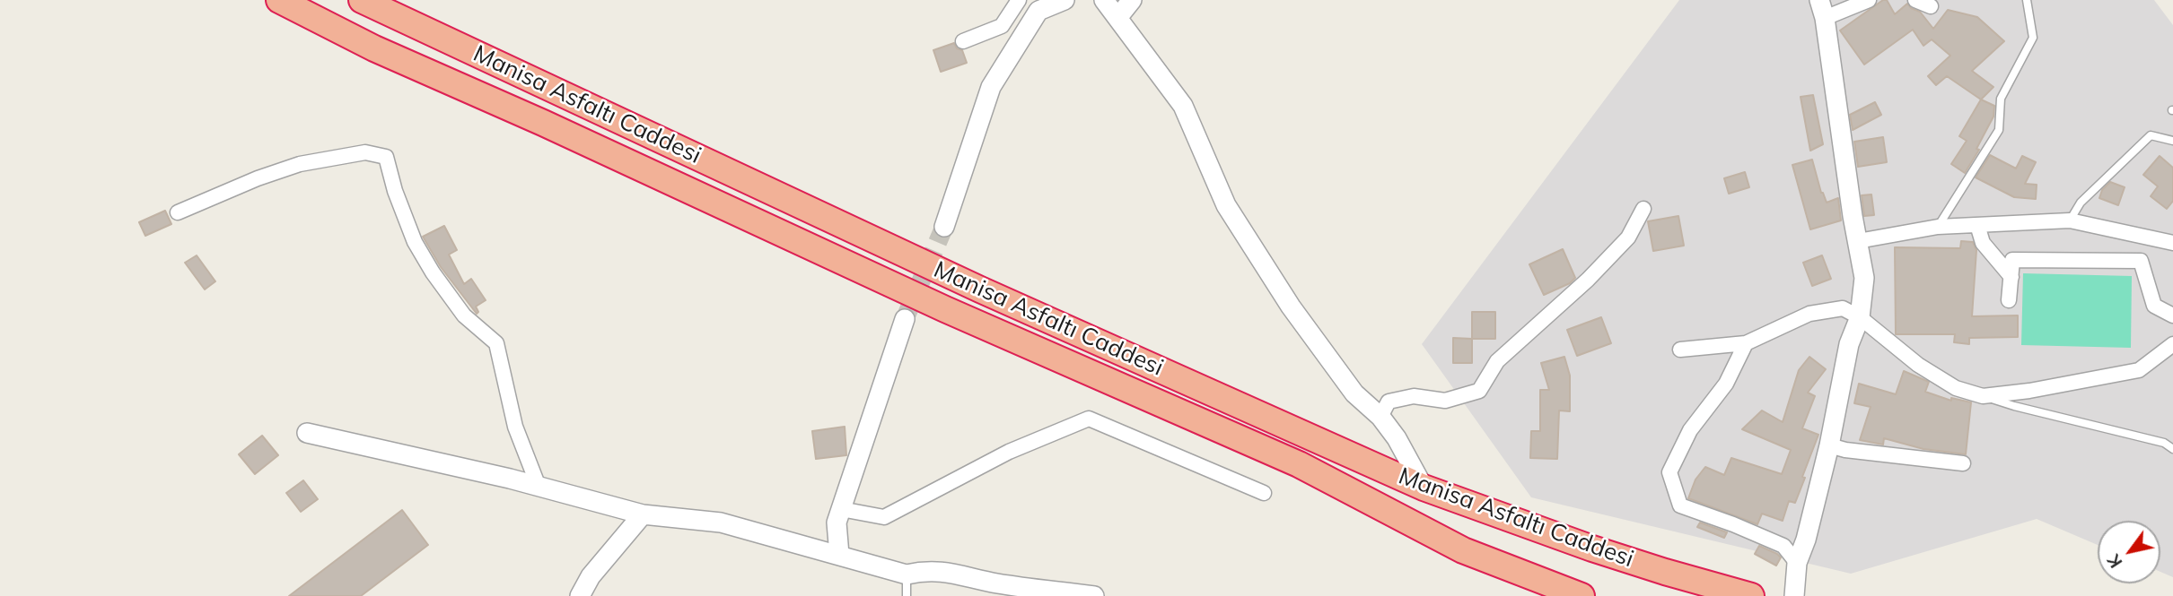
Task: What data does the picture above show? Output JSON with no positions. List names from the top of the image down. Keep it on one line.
{"streets":{"highway":["Manisa Asfaltı Caddesi"]},"north":"bottom left"}
